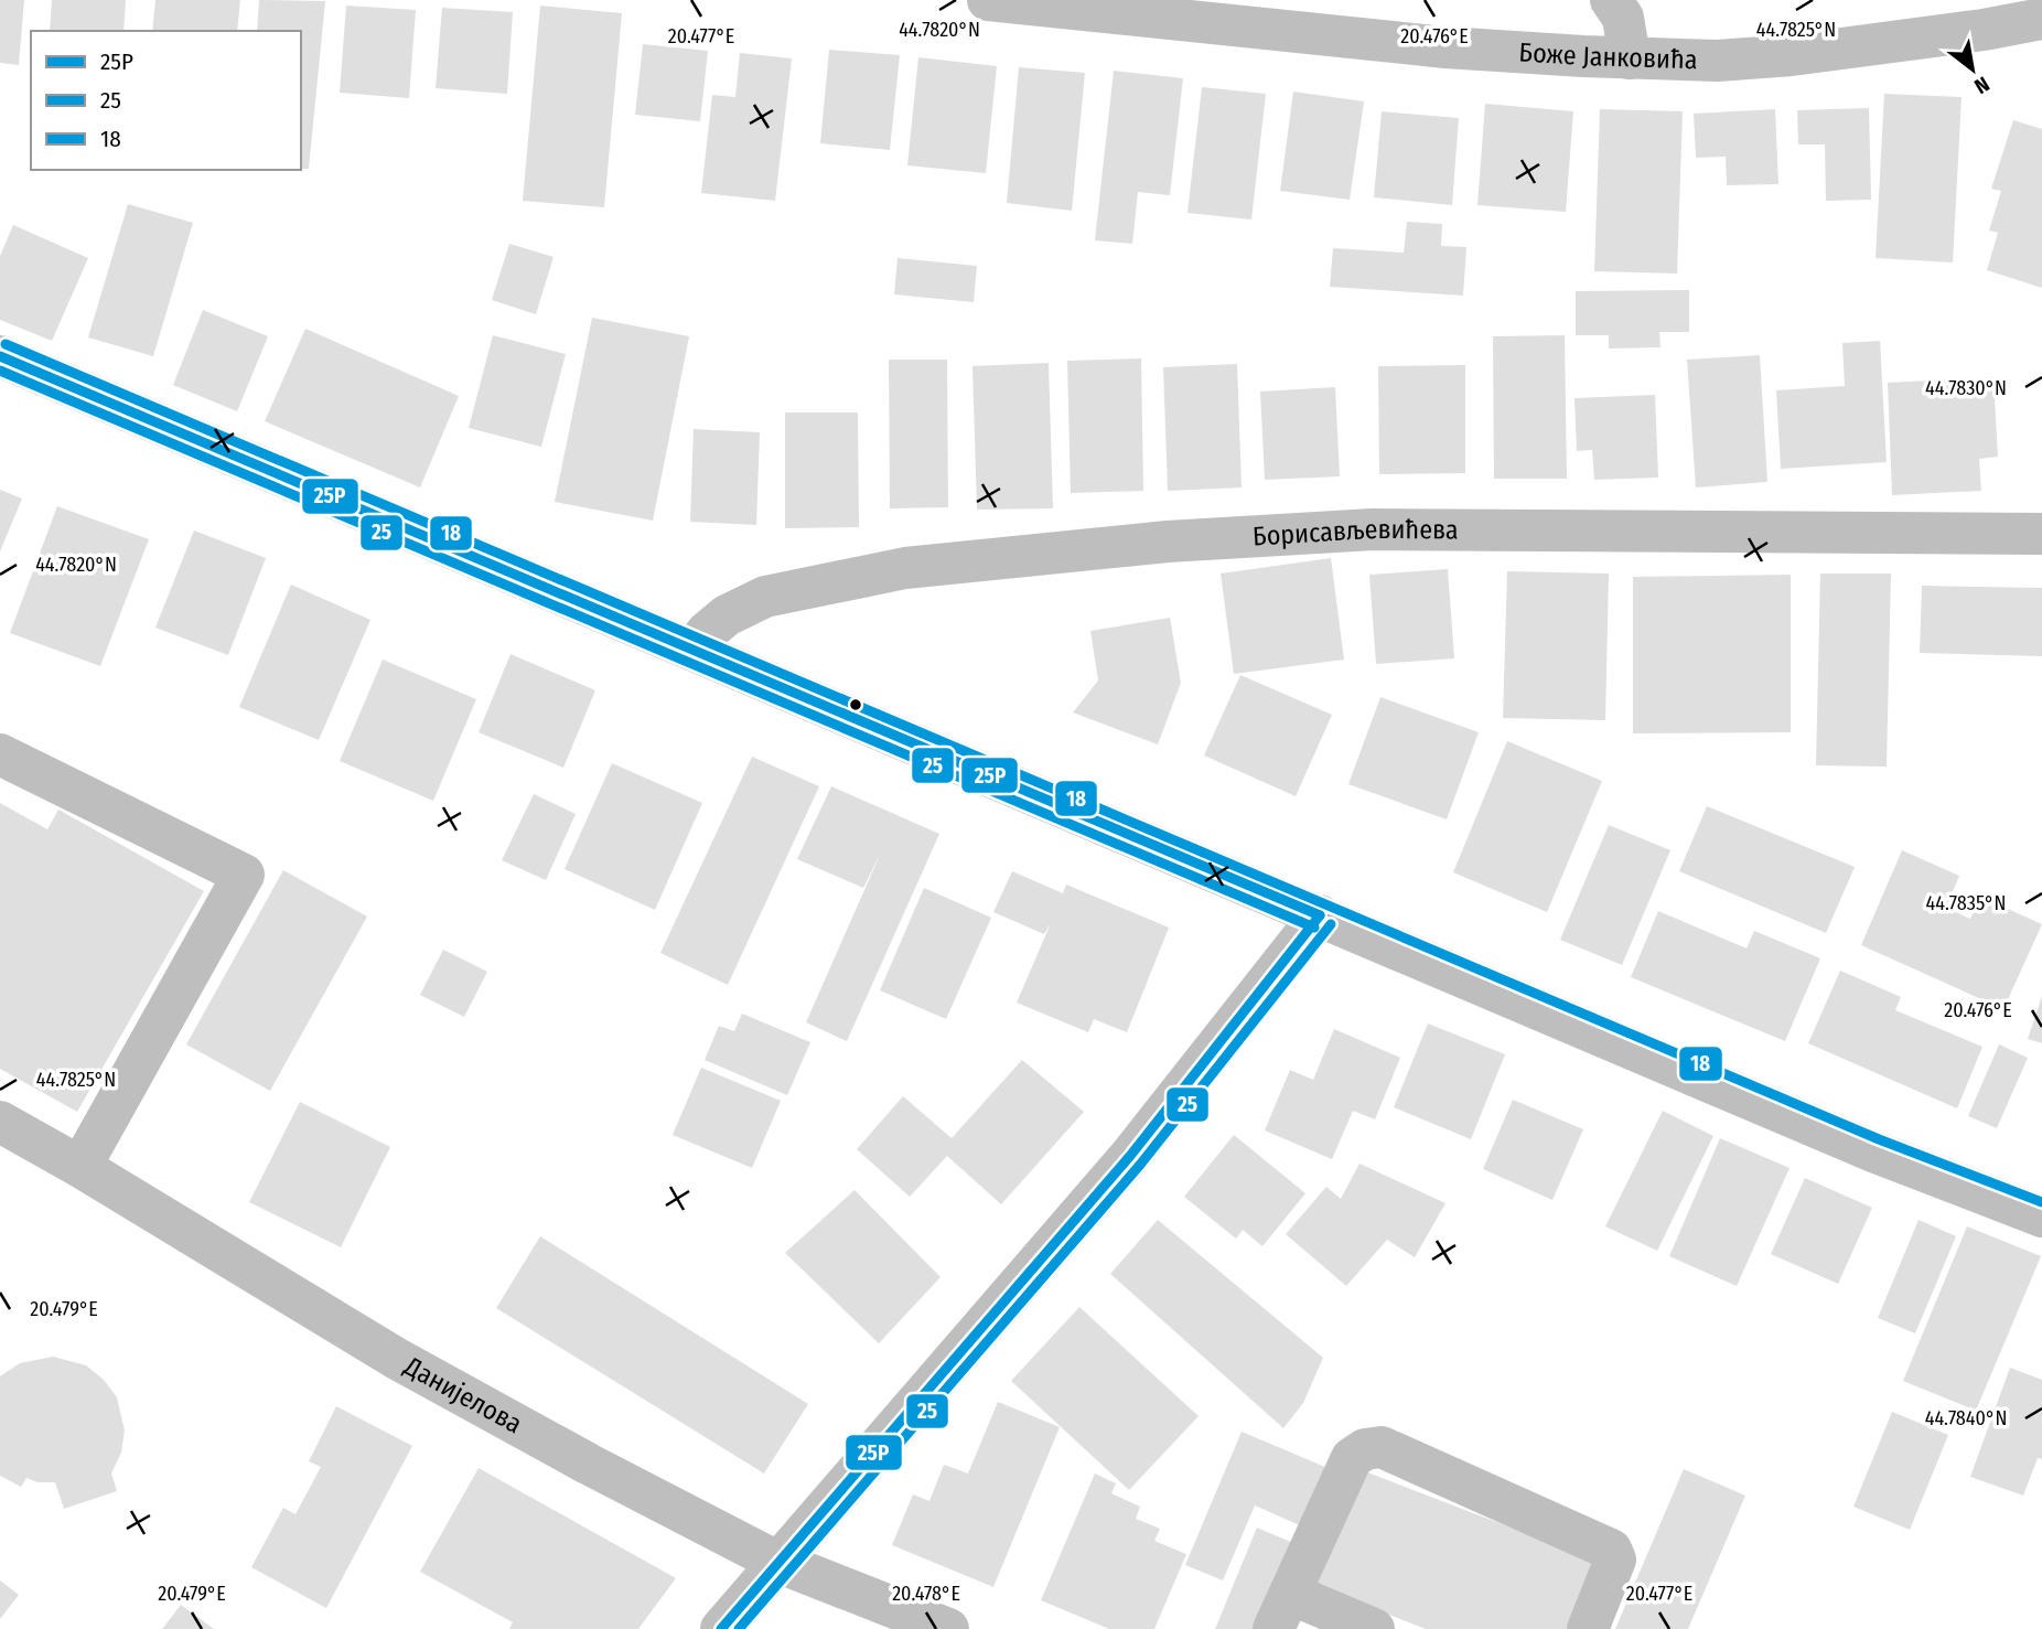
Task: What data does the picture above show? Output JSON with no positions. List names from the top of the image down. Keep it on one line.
{"streets":{"street":["Боже Јанковића","Борисављевићева","Данијелова"]},"lines":["transit line 18","transit line 25P","transit line 25"],"legend":["25P","25","18"],"north":"bottom right","coordinates":["44.7825°N","44.7820°N","20.477°E","20.476°E","44.7830°N","44.7835°N","20.479°E","44.7840°N","20.478°E"]}
